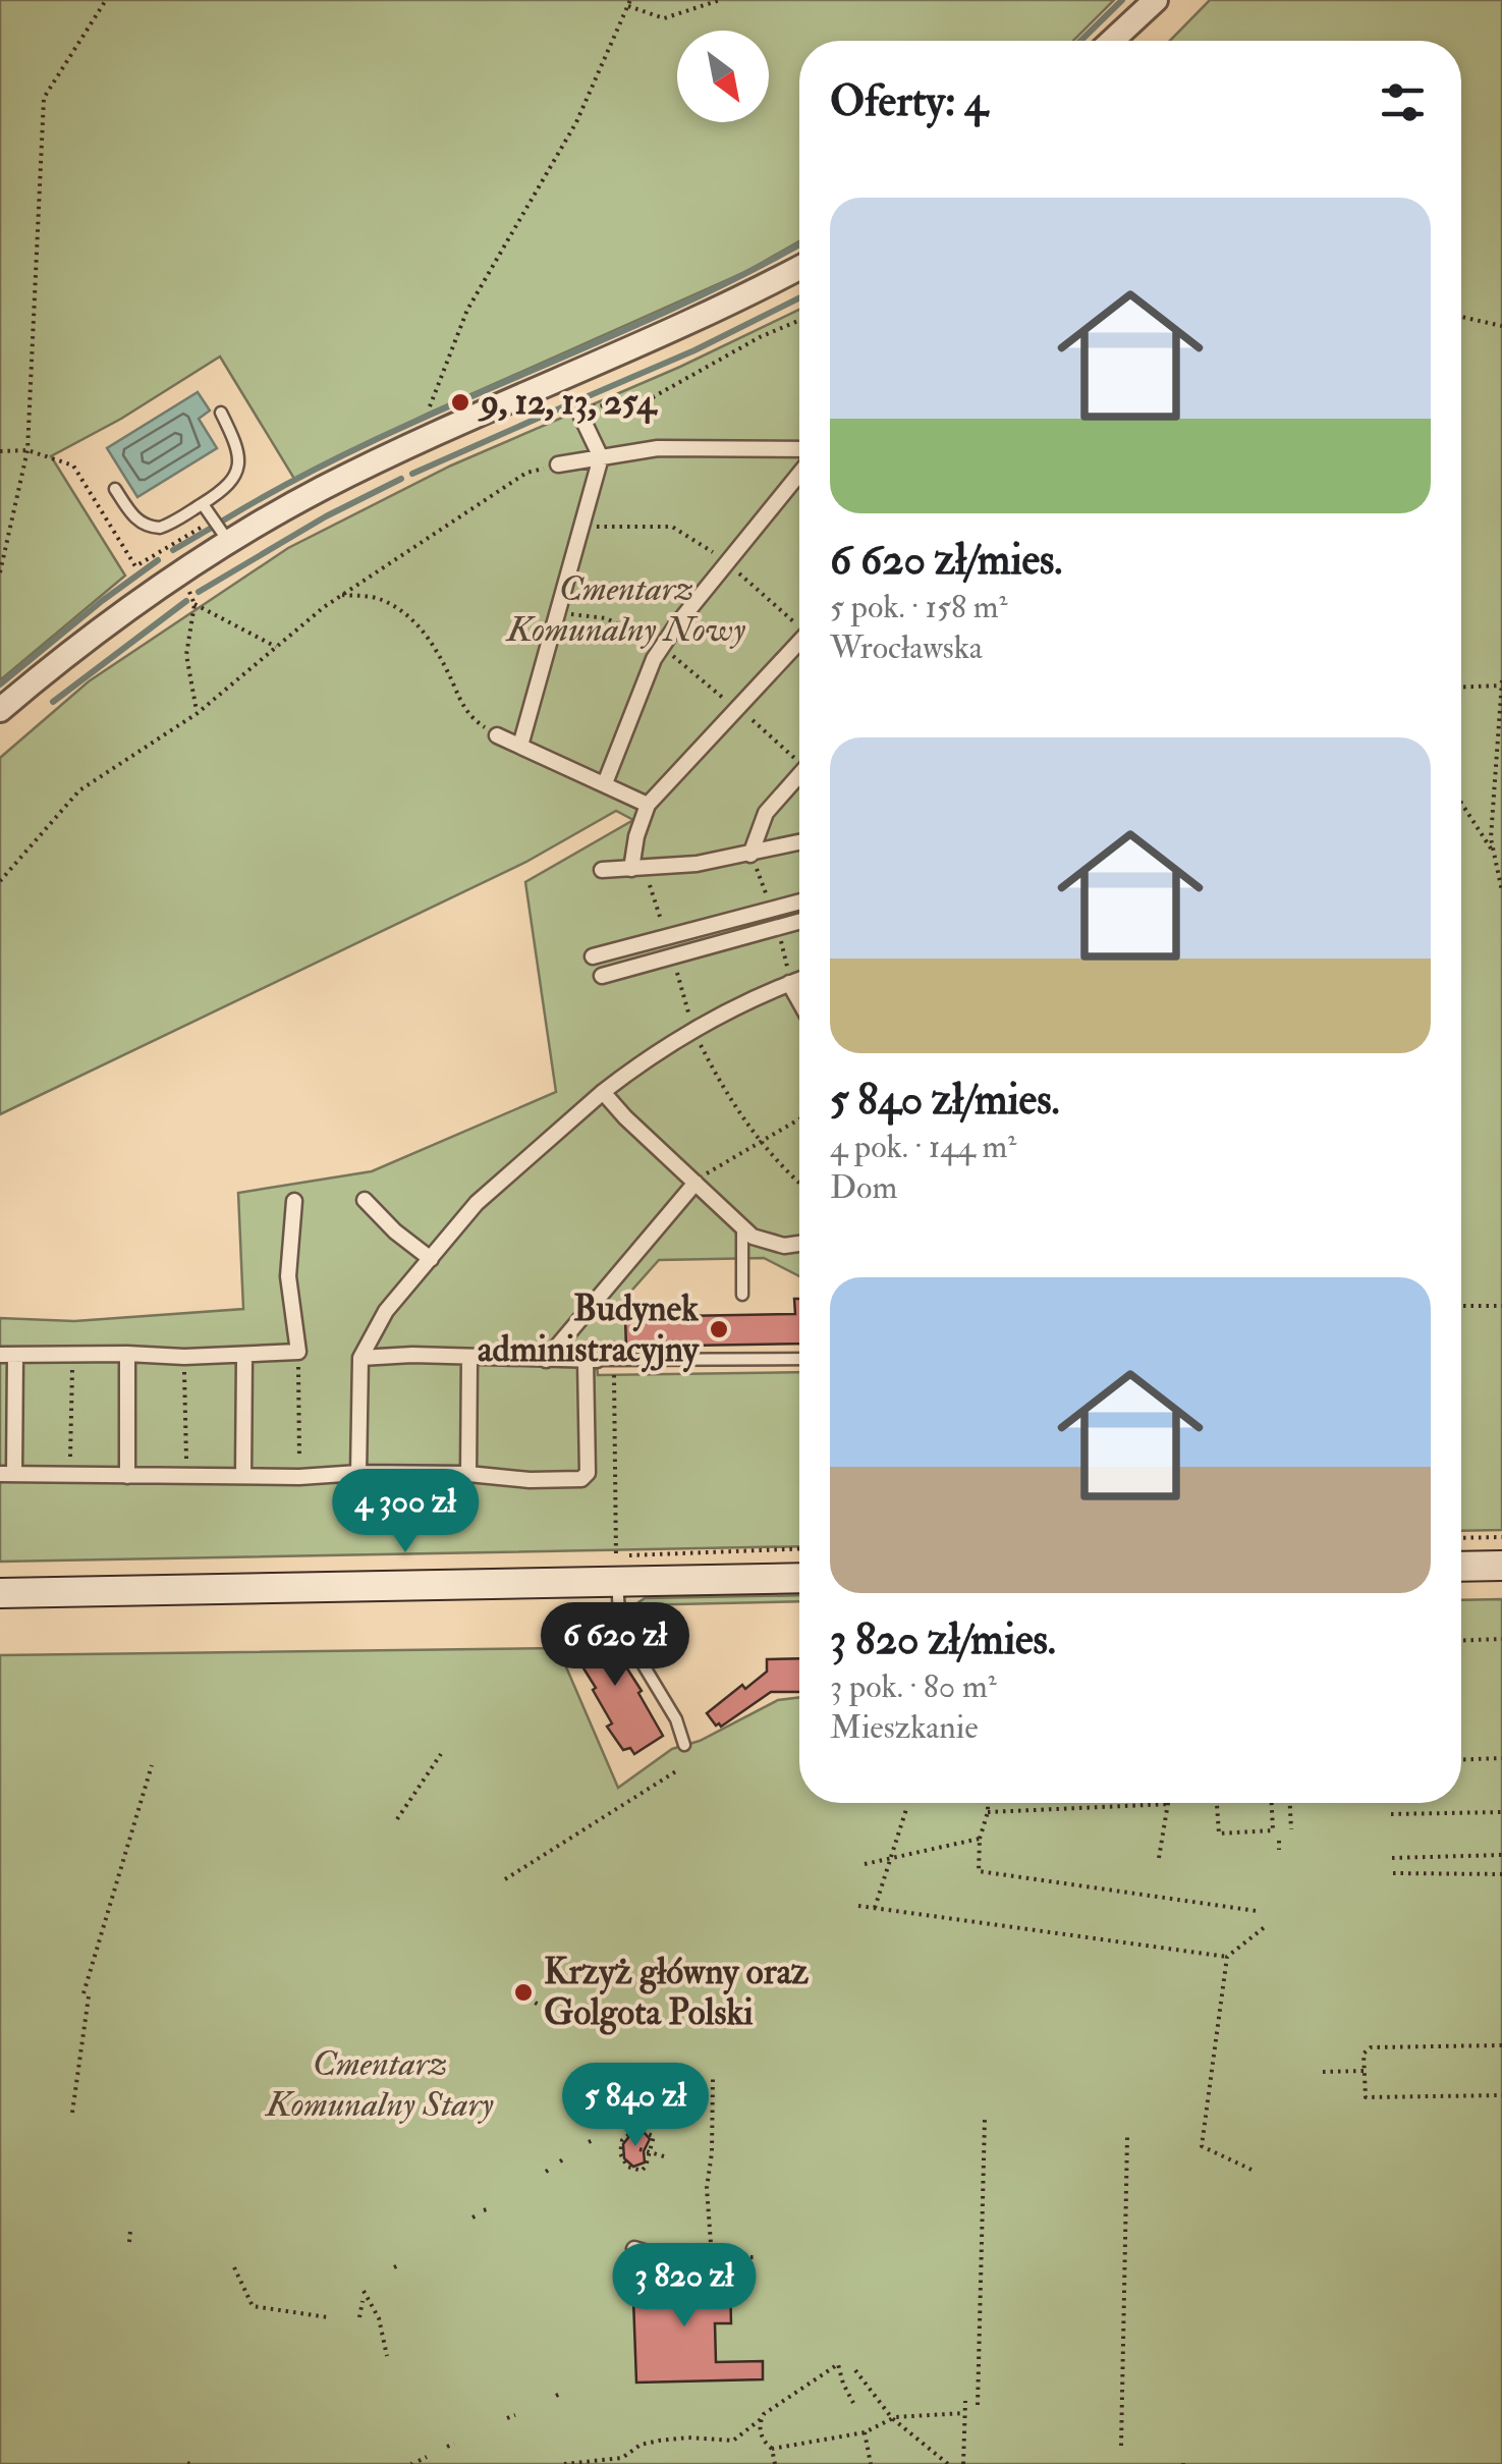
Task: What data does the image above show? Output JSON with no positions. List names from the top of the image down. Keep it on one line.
{"parks":["Cmentarz Komunalny Nowy","Cmentarz Komunalny Stary"],"places":["9, 12, 13, 254","Budynek administracyjny","Krzyż główny oraz Golgota Polski"],"north":"bottom right","page":{"heading":"Oferty: 4","list":[{"name":"6 620 zł/mies.","note":"5 pok. · 158 m² · Wrocławska"},{"name":"5 840 zł/mies.","note":"4 pok. · 144 m² · Dom"},{"name":"3 820 zł/mies.","note":"3 pok. · 80 m² · Mieszkanie"}],"price":["4 300 zł","6 620 zł","5 840 zł","3 820 zł"]}}
